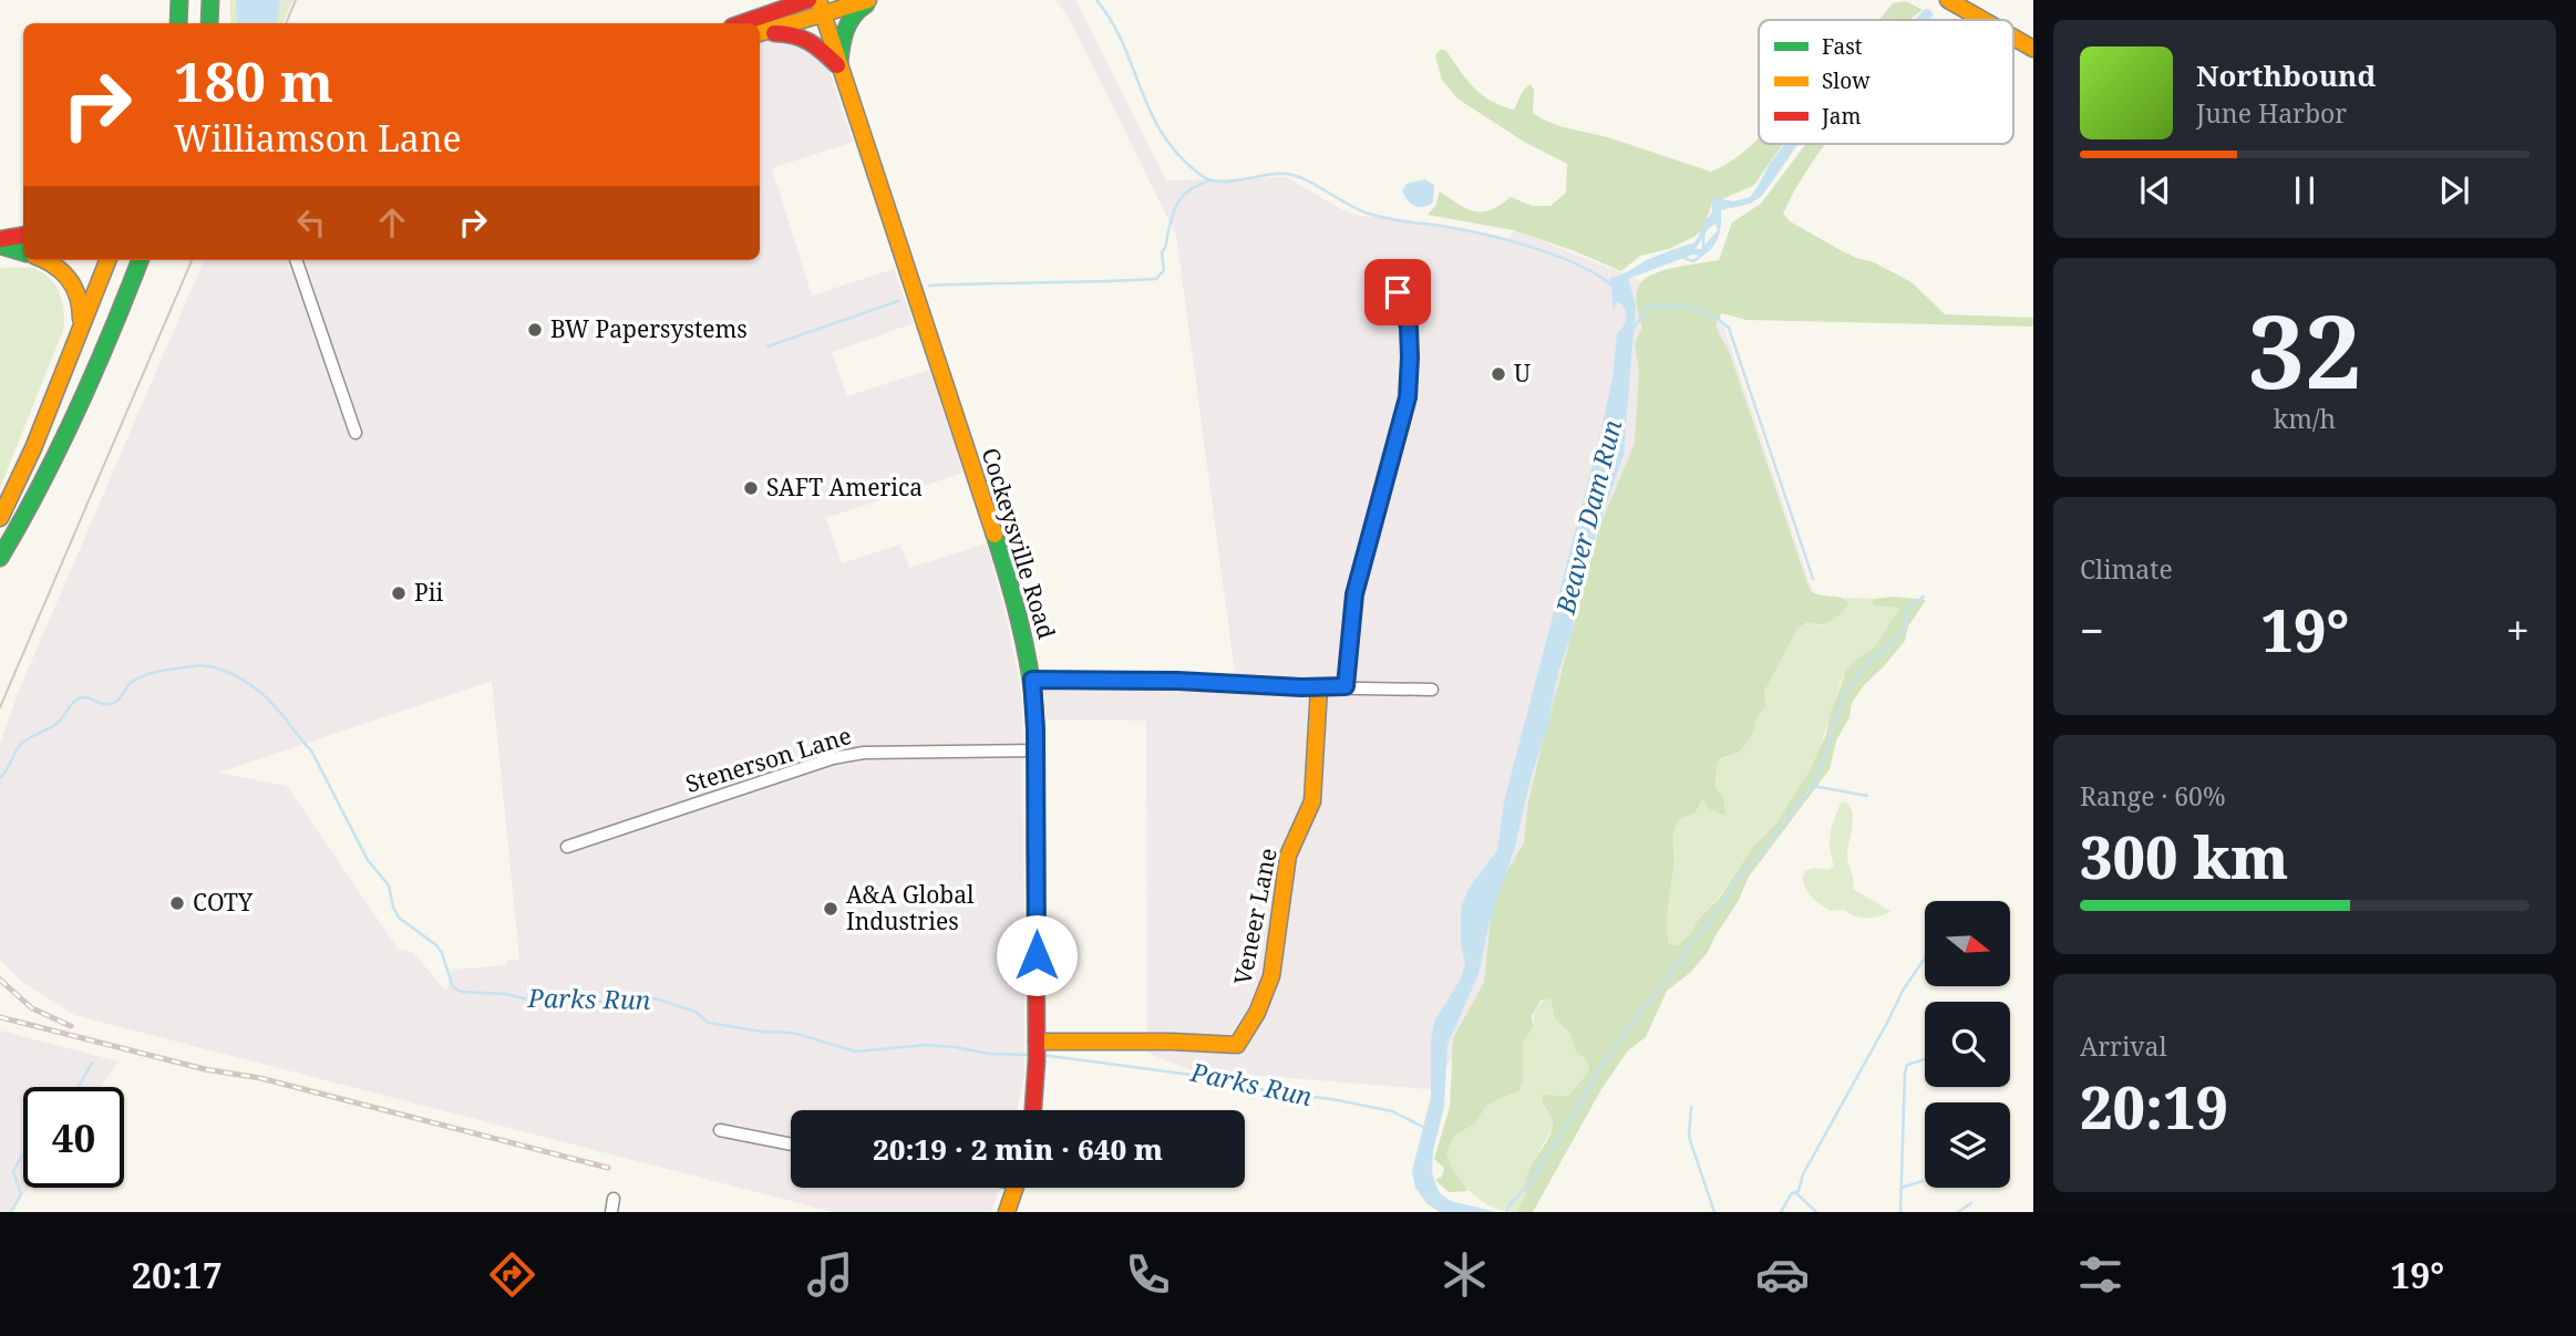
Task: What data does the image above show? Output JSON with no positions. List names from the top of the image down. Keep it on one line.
{"streets":{"street":["Cockeysville Road","Stenerson Lane","Veneer Lane"]},"crossings":[["Cockeysville Road","Stenerson Lane"],["Cockeysville Road","Veneer Lane"]],"water":["Beaver Dam Run","Parks Run"],"places":["BW Papersystems","U","SAFT America","Pii","COTY","A&A Global Industries"],"legend":["Fast","Slow","Jam"],"north":"right","page":{"turn":["180 m","Williamson Lane"],"song":["Northbound","June Harbor"],"tile":[["32","km/h"],"Climate",["Range · 60%","300 km"],["Arrival","20:19"]],"heat":["−","19°","+"],"limit":"40","trip":"20:19 · 2 min · 640 m","tabs":["20:17","19°"]}}
